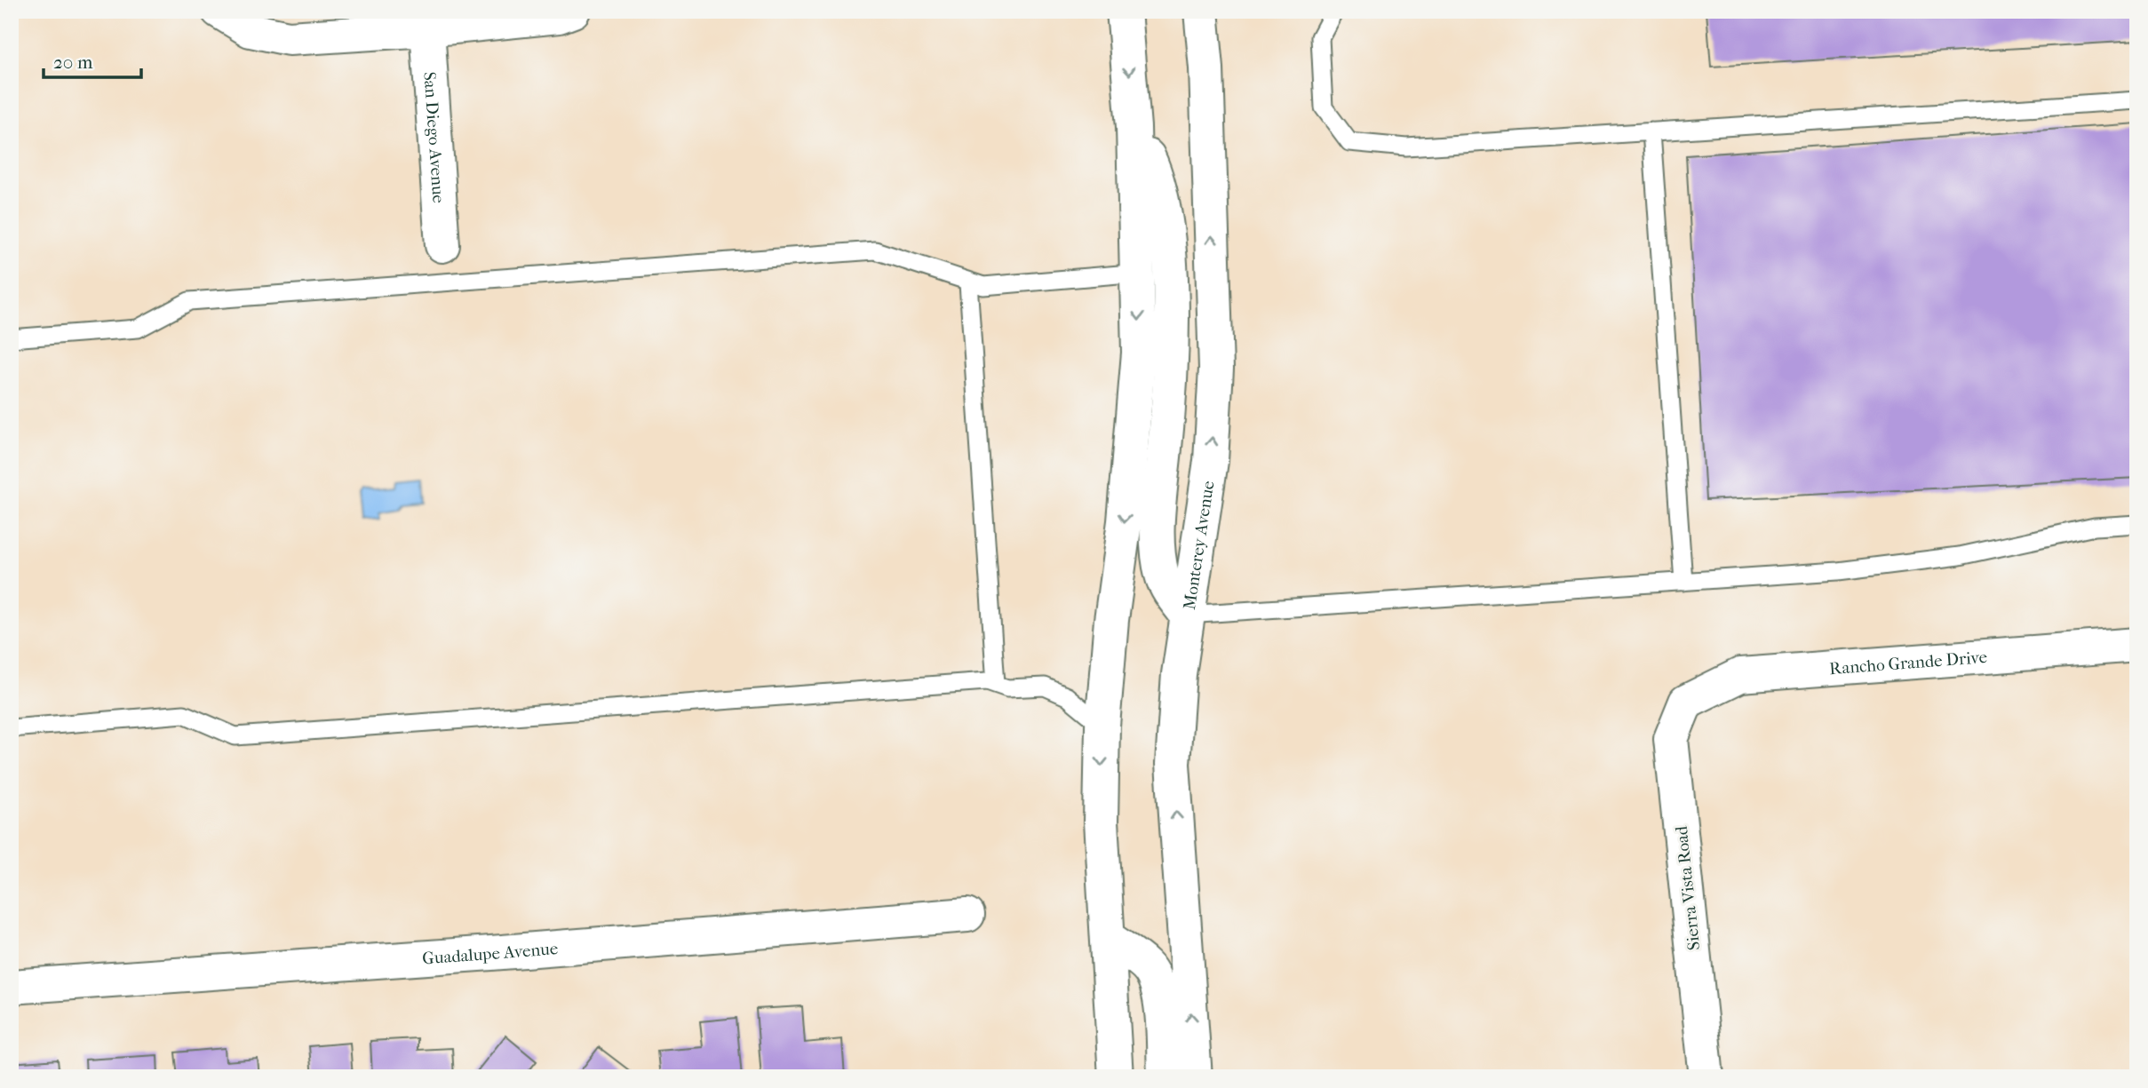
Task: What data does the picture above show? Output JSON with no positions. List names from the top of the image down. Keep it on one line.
{"streets":{"main road":["San Diego Avenue","Monterey Avenue","Rancho Grande Drive","Sierra Vista Road","Guadalupe Avenue"]},"crossings":[["Rancho Grande Drive","Sierra Vista Road"]],"scale_bar":"20 m"}
